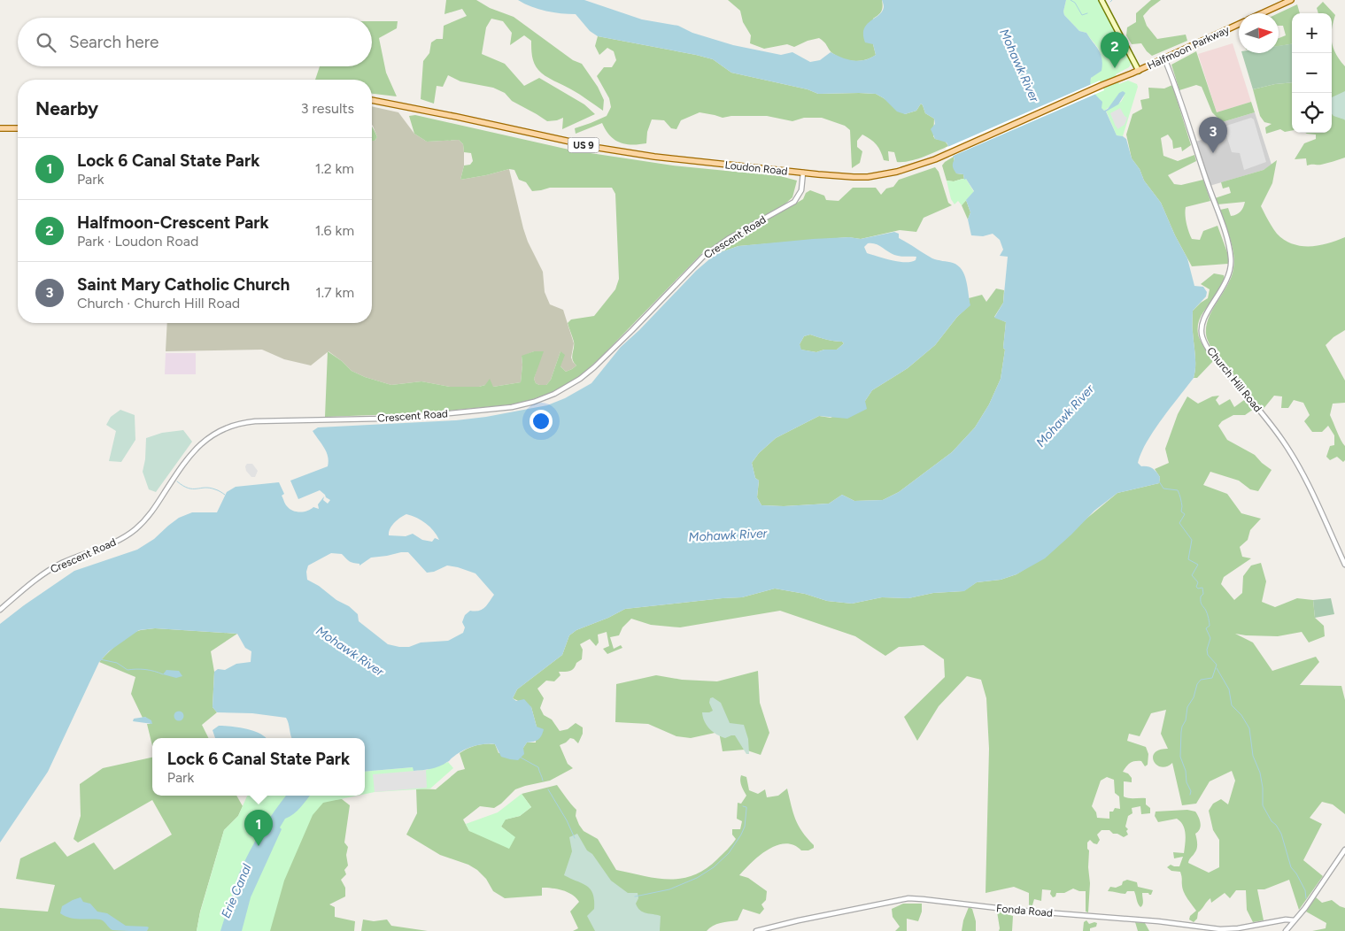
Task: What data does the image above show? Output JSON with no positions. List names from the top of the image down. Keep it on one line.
{"streets":{"main road":["Halfmoon Parkway","US 9","Loudon Road"],"street":["Crescent Road","Church Hill Road","Fonda Road"]},"crossings":[["Halfmoon Parkway","Loudon Road"],["Halfmoon Parkway","Church Hill Road"],["Loudon Road","Crescent Road"]],"water":["Mohawk River","Erie Canal"],"north":"right","page":{"map_buttons":["+","−"],"search":"Search here","pins":["2","3","1"],"heading":["Nearby","3 results"],"list":[{"mark":"1","name":"Lock 6 Canal State Park","note":"Park","value":"1.2 km"},{"mark":"2","name":"Halfmoon-Crescent Park","note":"Park · Loudon Road","value":"1.6 km"},{"mark":"3","name":"Saint Mary Catholic Church","note":"Church · Church Hill Road","value":"1.7 km"}],"popup":["Lock 6 Canal State Park","Park"]}}
